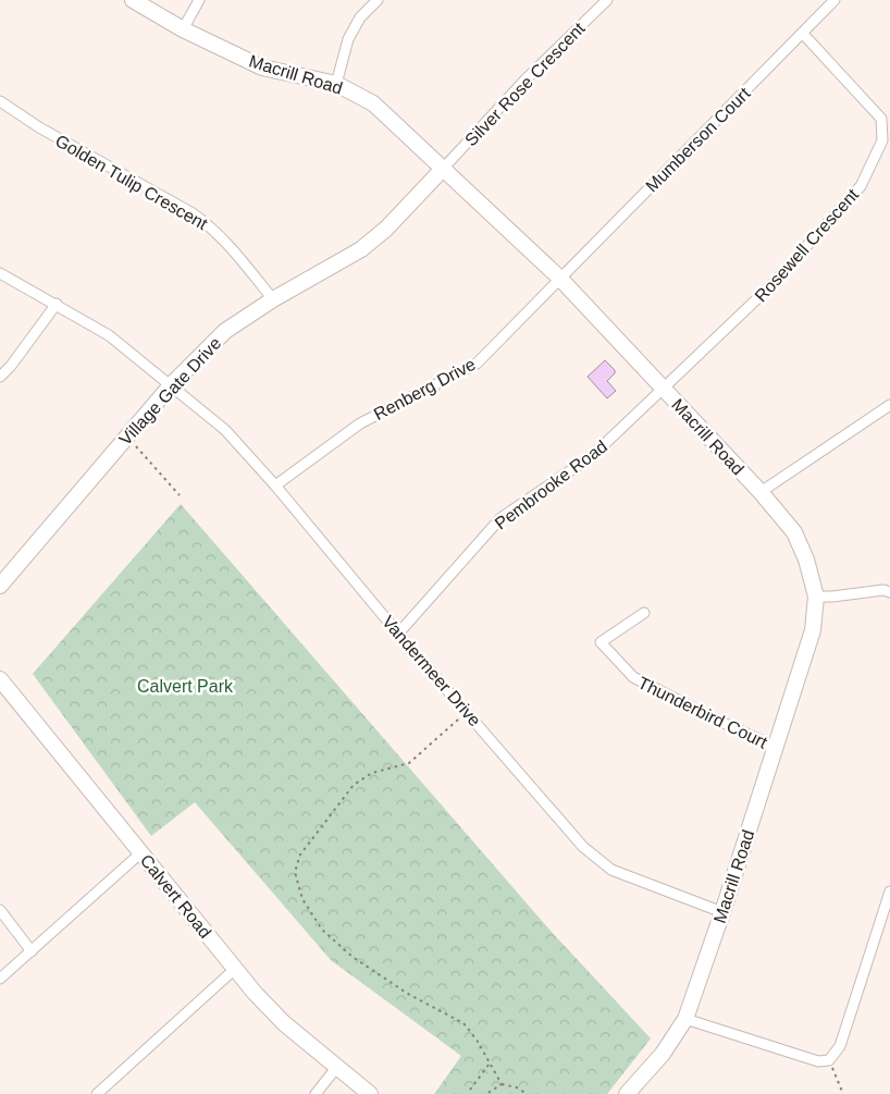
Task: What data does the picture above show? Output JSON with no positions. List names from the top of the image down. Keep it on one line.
{"streets":{"street":["Macrill Road","Silver Rose Crescent","Mumberson Court","Golden Tulip Crescent","Rosewell Crescent","Renberg Drive","Village Gate Drive","Pembrooke Road","Vandermeer Drive","Thunderbird Court","Calvert Road"]},"crossings":[["Macrill Road","Silver Rose Crescent"],["Macrill Road","Mumberson Court"],["Macrill Road","Rosewell Crescent"],["Macrill Road","Renberg Drive"],["Macrill Road","Village Gate Drive"],["Macrill Road","Pembrooke Road"],["Macrill Road","Vandermeer Drive"],["Macrill Road","Thunderbird Court"],["Silver Rose Crescent","Village Gate Drive"],["Mumberson Court","Rosewell Crescent"],["Mumberson Court","Renberg Drive"],["Golden Tulip Crescent","Village Gate Drive"],["Rosewell Crescent","Pembrooke Road"],["Renberg Drive","Vandermeer Drive"],["Village Gate Drive","Vandermeer Drive"],["Pembrooke Road","Vandermeer Drive"]],"parks":["Calvert Park"]}
